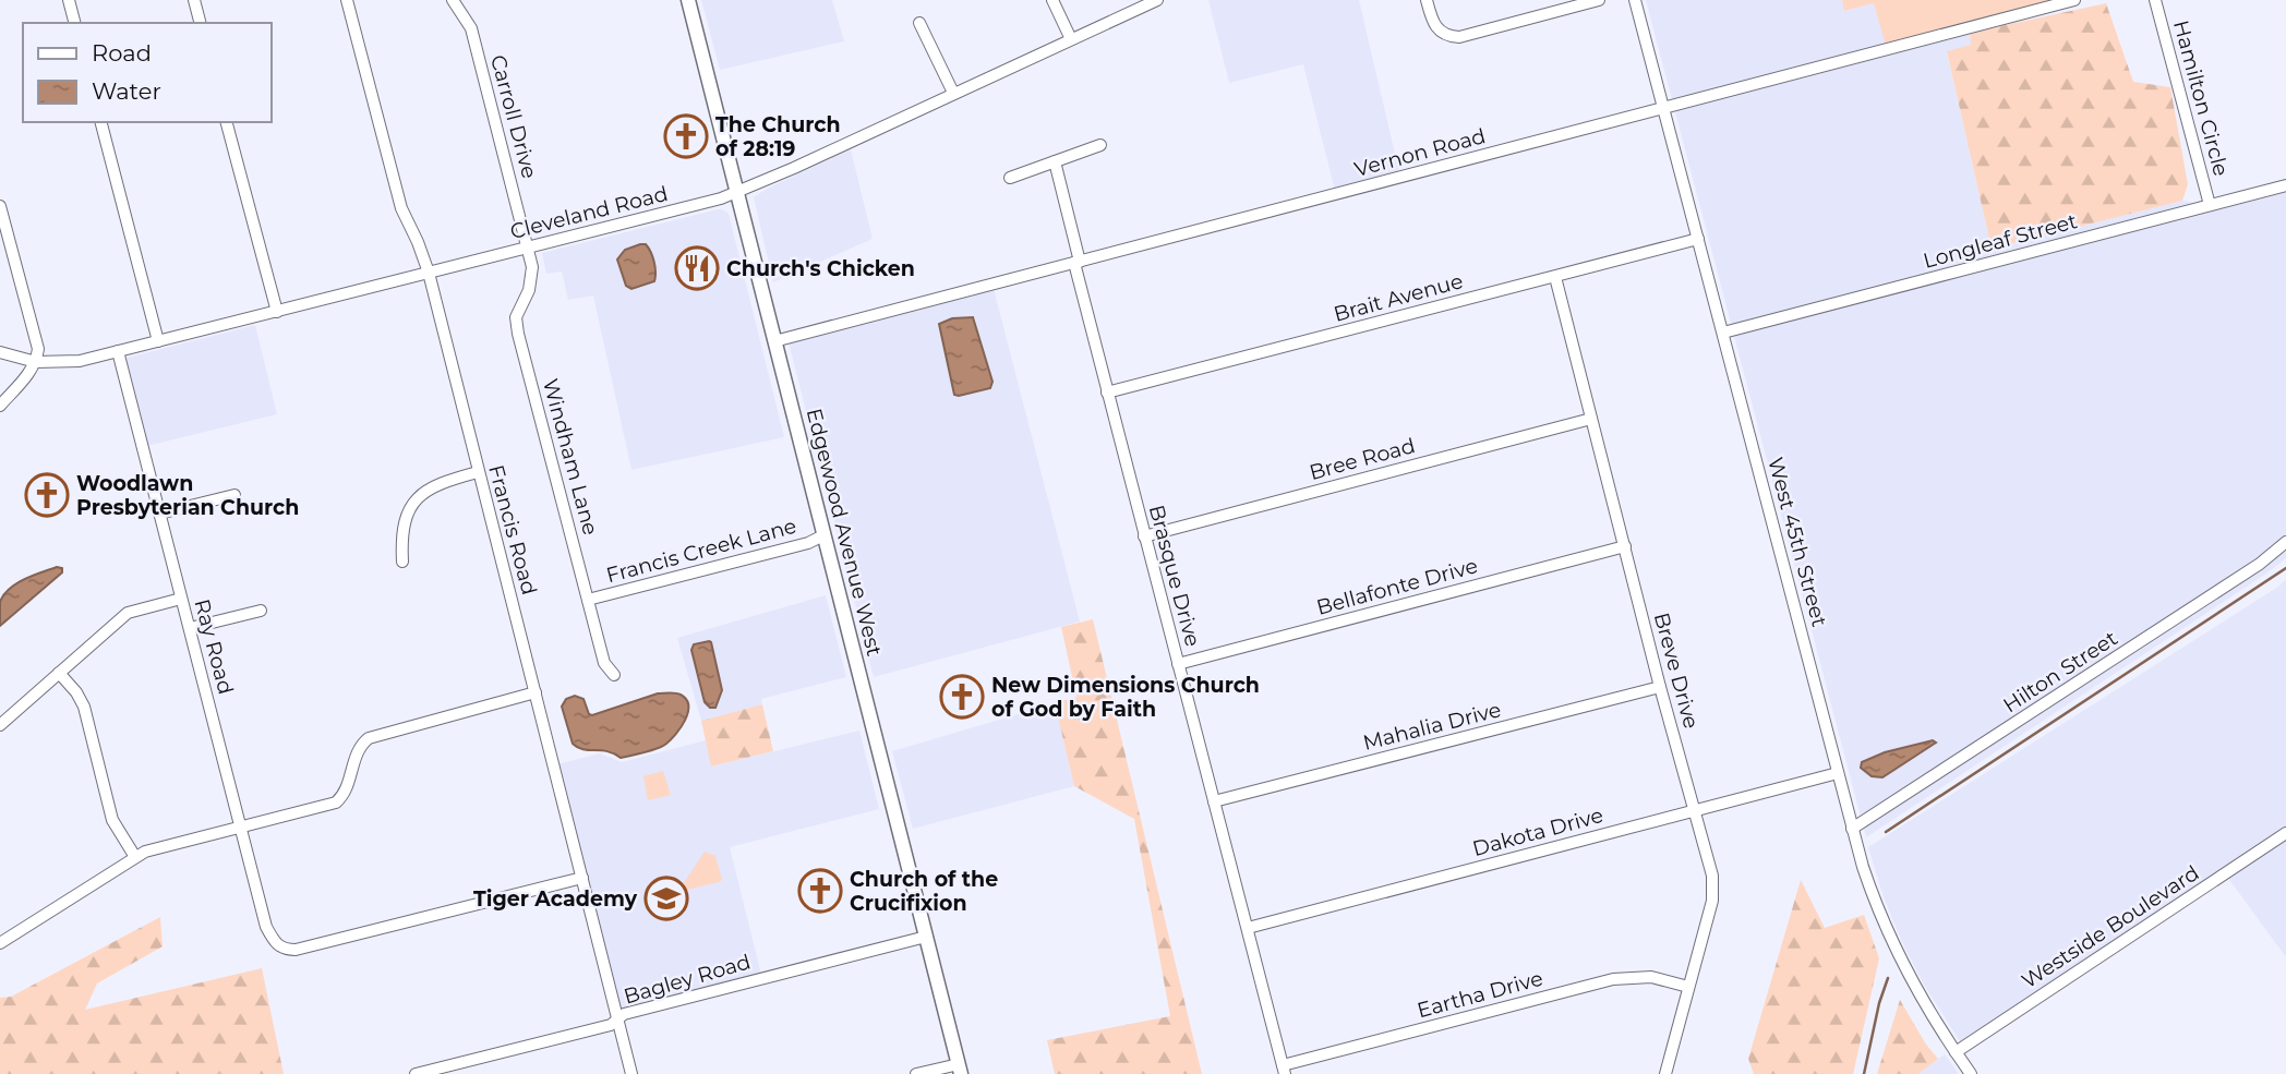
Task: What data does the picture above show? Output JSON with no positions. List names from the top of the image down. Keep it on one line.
{"streets":{"main road":["Edgewood Avenue West"],"street":["Hamilton Circle","Carroll Drive","Vernon Road","Cleveland Road","Longleaf Street","Brait Avenue","Windham Lane","Bree Road","Francis Road","West 45th Street","Francis Creek Lane","Brasque Drive","Bellafonte Drive","Ray Road","Breve Drive","Hilton Street","Mahalia Drive","Dakota Drive","Westside Boulevard","Bagley Road","Eartha Drive"]},"crossings":[["Hamilton Circle","Longleaf Street"],["Carroll Drive","Cleveland Road"],["Carroll Drive","Windham Lane"],["Vernon Road","Edgewood Avenue West"],["Vernon Road","West 45th Street"],["Vernon Road","Brasque Drive"],["Cleveland Road","Windham Lane"],["Cleveland Road","Francis Road"],["Cleveland Road","Edgewood Avenue West"],["Cleveland Road","Ray Road"],["Longleaf Street","West 45th Street"],["Brait Avenue","West 45th Street"],["Brait Avenue","Brasque Drive"],["Brait Avenue","Breve Drive"],["Windham Lane","Francis Creek Lane"],["Bree Road","Brasque Drive"],["Bree Road","Breve Drive"],["Francis Road","Ray Road"],["Francis Road","Bagley Road"],["Edgewood Avenue West","Francis Creek Lane"],["Edgewood Avenue West","Bagley Road"],["West 45th Street","Hilton Street"],["West 45th Street","Dakota Drive"],["West 45th Street","Westside Boulevard"],["Brasque Drive","Bellafonte Drive"],["Brasque Drive","Mahalia Drive"],["Brasque Drive","Dakota Drive"],["Brasque Drive","Eartha Drive"],["Bellafonte Drive","Breve Drive"],["Breve Drive","Mahalia Drive"],["Breve Drive","Dakota Drive"],["Breve Drive","Eartha Drive"]],"places":{"church":["The Church of 28:19","Woodlawn Presbyterian Church","New Dimensions Church of God by Faith","Church of the Crucifixion"],"restaurant":["Church's Chicken"],"school or university":["Tiger Academy"]},"legend":["Road","Water"]}
